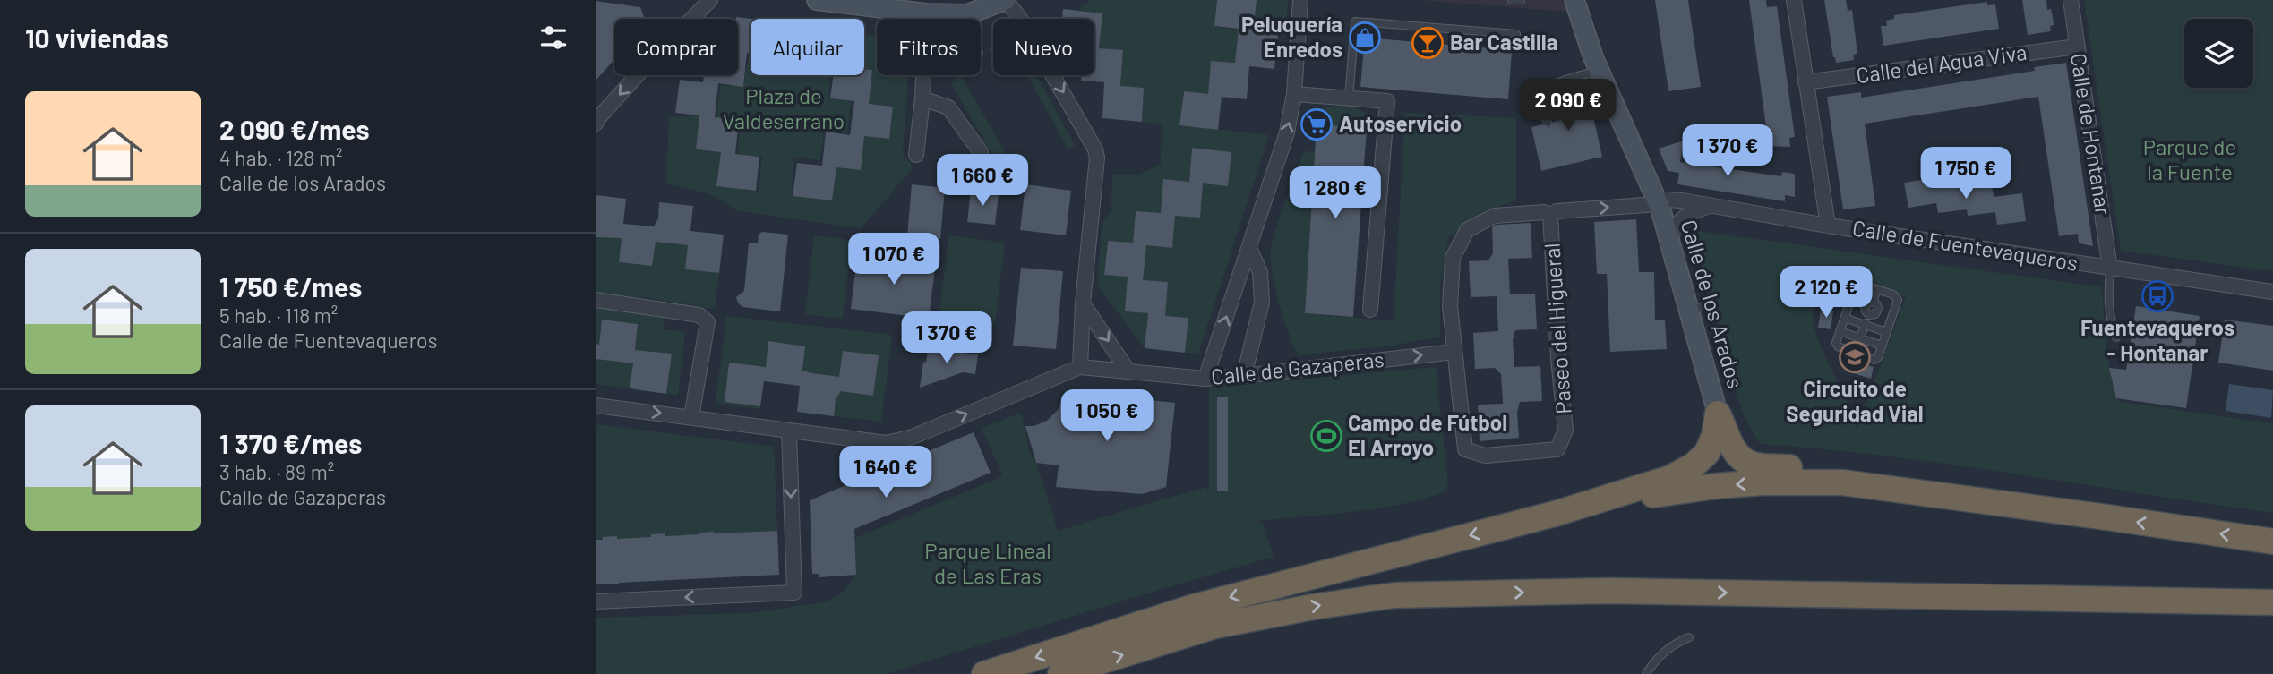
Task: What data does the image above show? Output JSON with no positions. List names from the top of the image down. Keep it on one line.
{"streets":{"street":["Calle del Agua Viva","Calle de Hontanar","Calle de Fuentevaqueros","Calle de los Arados","Paseo del Higueral","Calle de Gazaperas"]},"crossings":[["Calle del Agua Viva","Calle de Hontanar"],["Calle de Hontanar","Calle de Fuentevaqueros"],["Calle de Fuentevaqueros","Calle de los Arados"],["Calle de Fuentevaqueros","Paseo del Higueral"],["Calle de los Arados","Paseo del Higueral"],["Paseo del Higueral","Calle de Gazaperas"]],"one_way":["Calle de Gazaperas"],"parks":["Plaza de Valdeserrano","Parque de la Fuente","Parque Lineal de Las Eras"],"places":{"shop":["Peluquería Enredos"],"bar":["Bar Castilla"],"supermarket":["Autoservicio"],"bus stop":["Fuentevaqueros - Hontanar"],"school or university":["Circuito de Seguridad Vial"],"sports":["Campo de Fútbol El Arroyo"]},"page":{"heading":"10 viviendas","chip":["Comprar","Alquilar","Filtros","Nuevo"],"list":[{"name":"2 090 €/mes","note":"4 hab. · 128 m² · Calle de los Arados"},{"name":"1 750 €/mes","note":"5 hab. · 118 m² · Calle de Fuentevaqueros"},{"name":"1 370 €/mes","note":"3 hab. · 89 m² · Calle de Gazaperas"}],"price":["2 090 €","1 370 €","1 750 €","1 660 €","1 280 €","1 070 €","2 120 €","1 370 €","1 050 €","1 640 €"]}}
